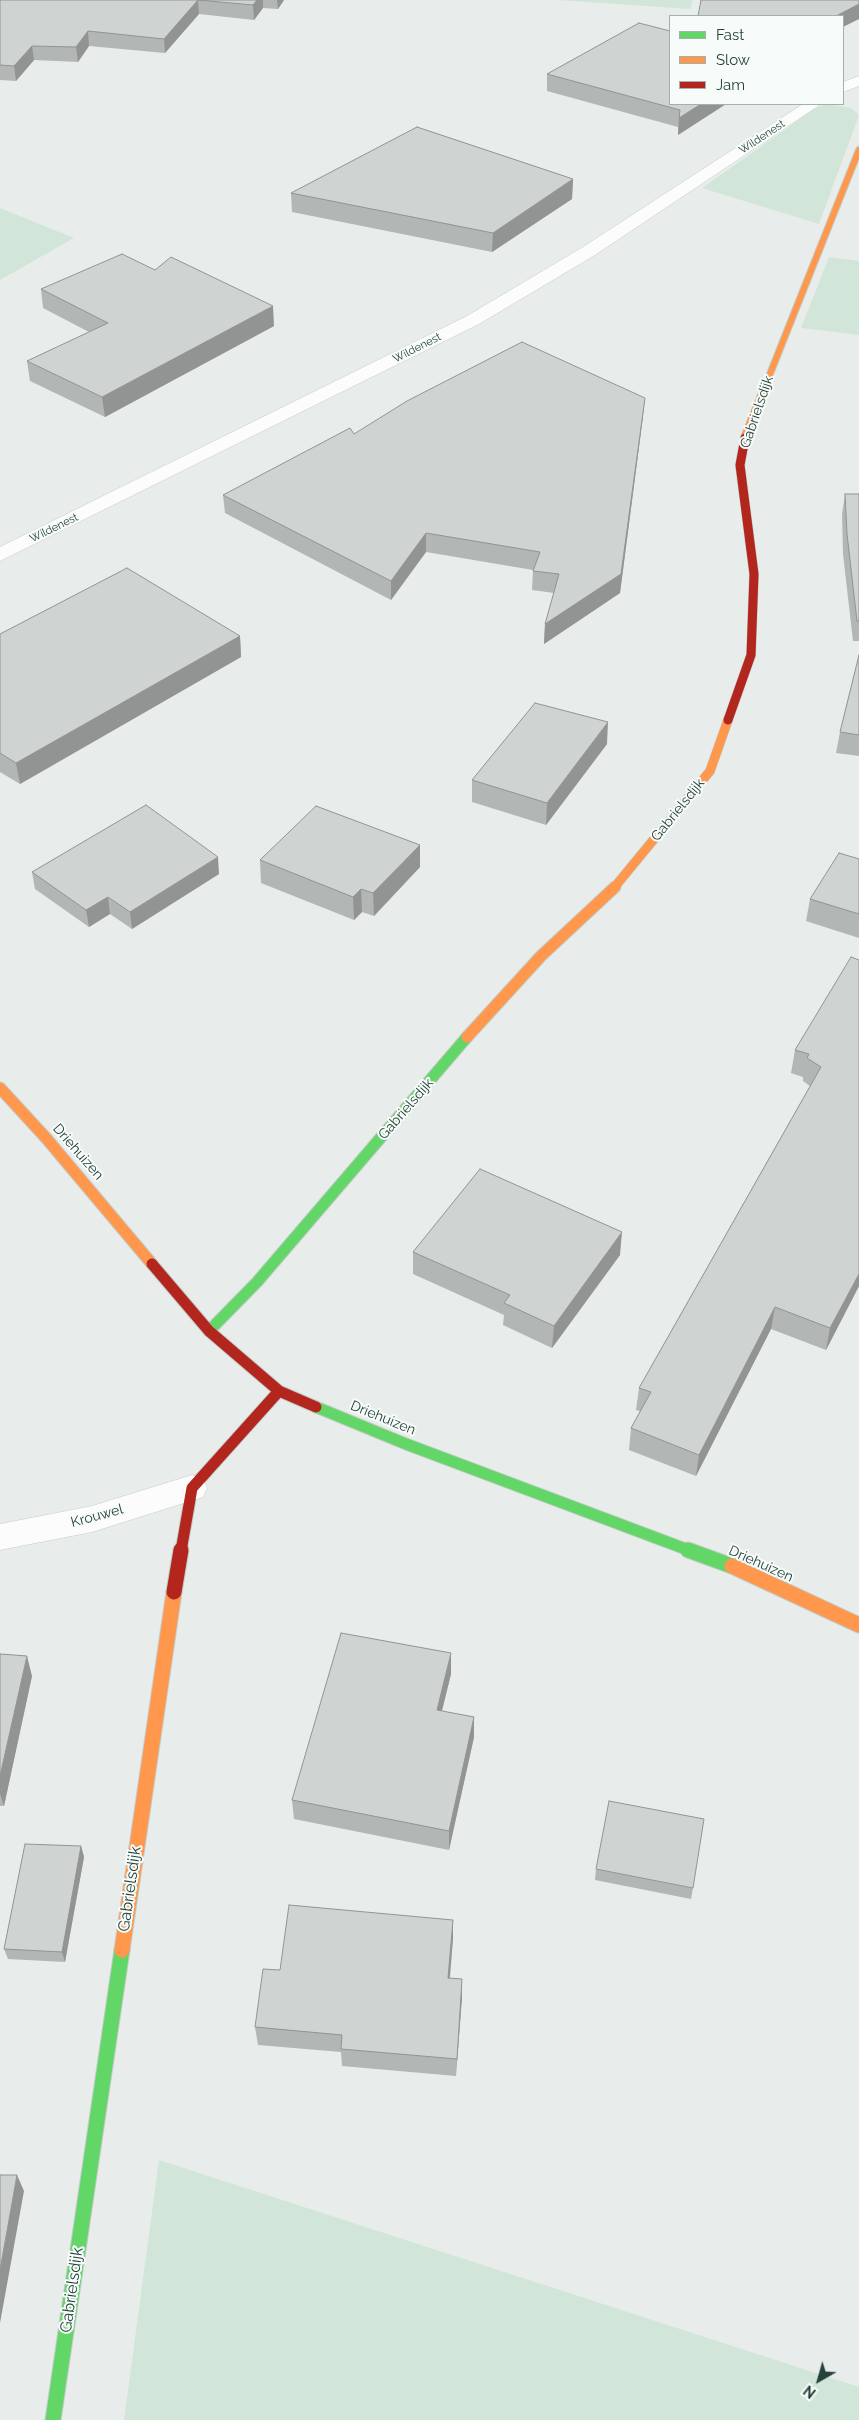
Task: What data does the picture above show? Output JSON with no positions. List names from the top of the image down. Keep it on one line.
{"streets":{"street":["Wildenest","Gabrielsdijk","Driehuizen","Krouwel"]},"crossings":[["Gabrielsdijk","Driehuizen"],["Gabrielsdijk","Krouwel"]],"legend":["Fast","Slow","Jam"],"north":"bottom left"}
